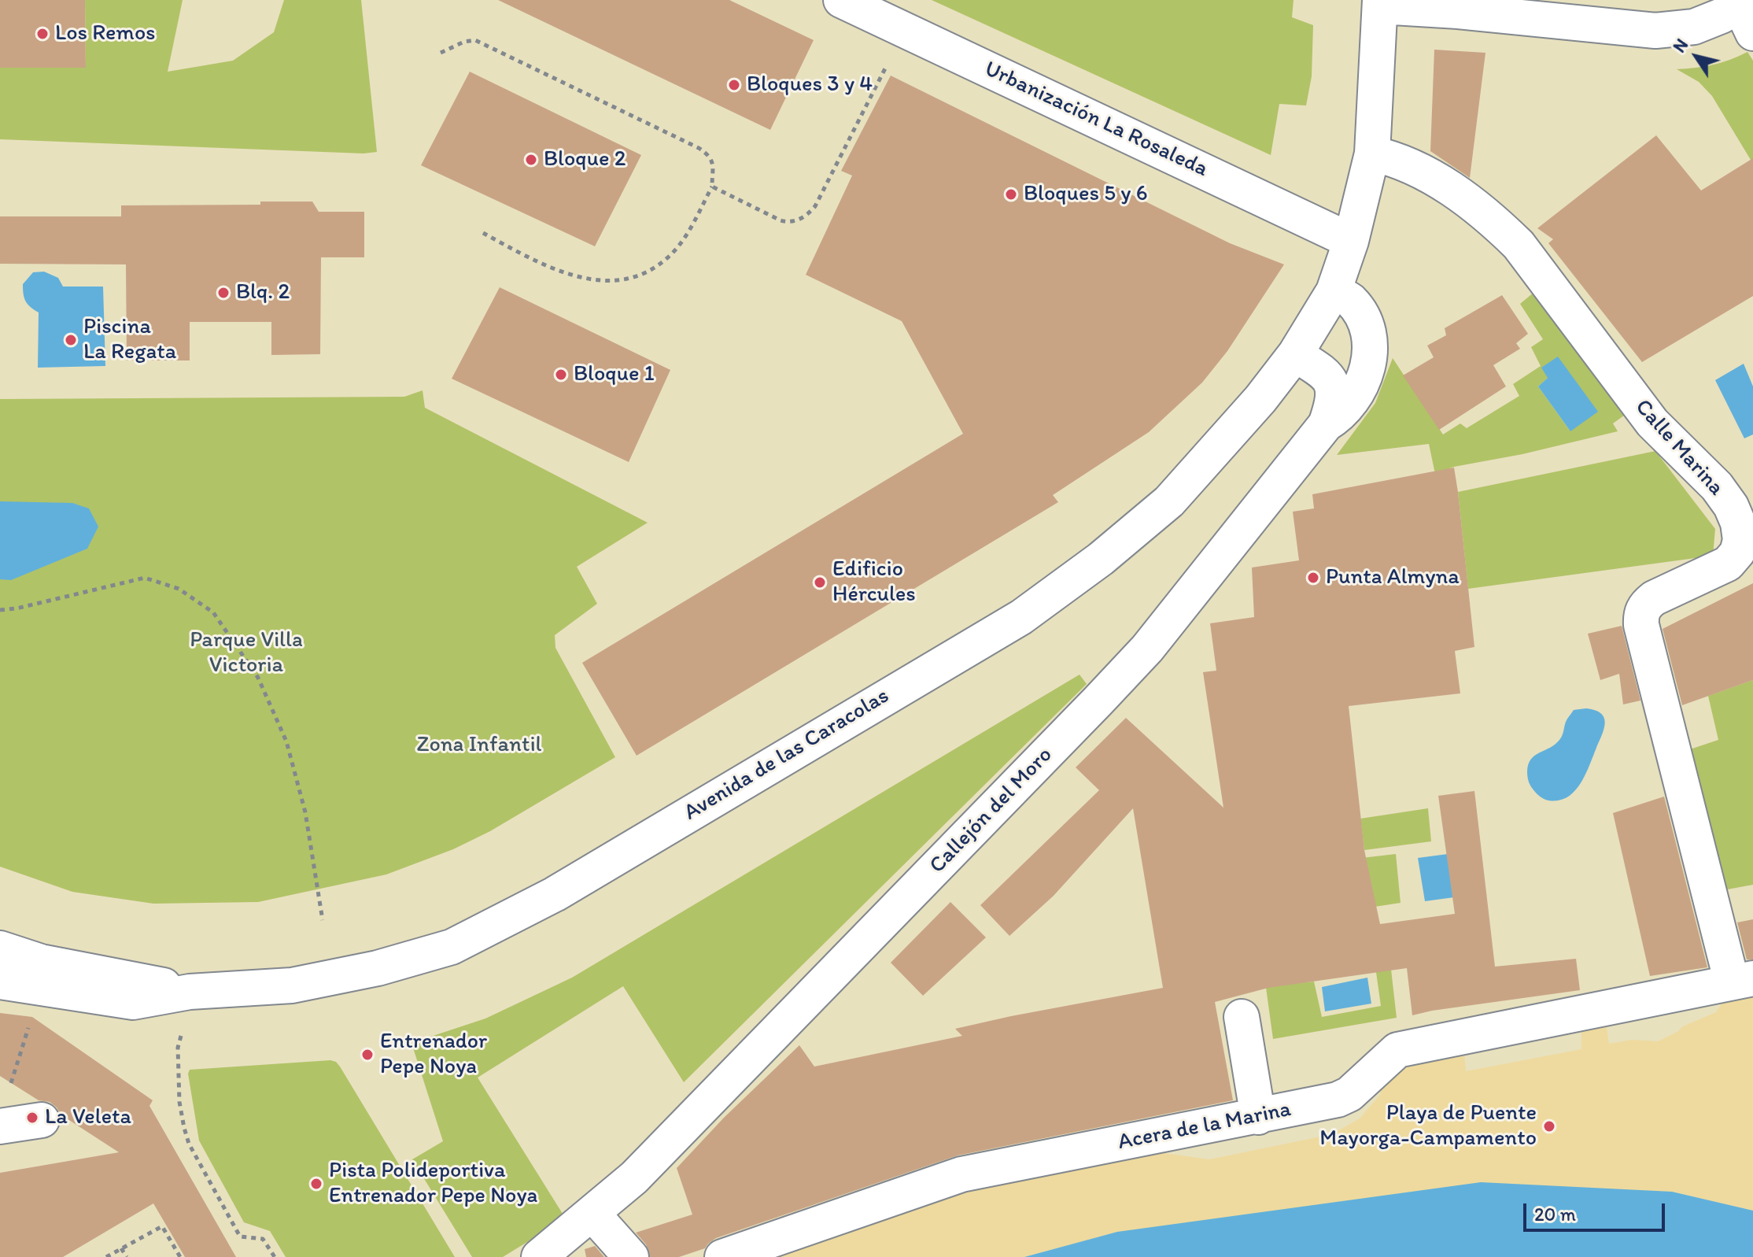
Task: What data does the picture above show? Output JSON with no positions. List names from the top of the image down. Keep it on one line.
{"streets":{"street":["Urbanización La Rosaleda","Calle Marina","Avenida de las Caracolas","Callejón del Moro","Acera de la Marina"]},"crossings":[["Calle Marina","Acera de la Marina"],["Avenida de las Caracolas","Callejón del Moro"]],"parks":["Parque Villa Victoria","Zona Infantil"],"places":["Los Remos","Bloques 3 y 4","Bloque 2","Bloques 5 y 6","Blq. 2","Piscina La Regata","Bloque 1","Punta Almyna","Edificio Hércules","Entrenador Pepe Noya","La Veleta","Playa de Puente Mayorga-Campamento","Pista Polideportiva Entrenador Pepe Noya"],"scale_bar":"20 m","north":"top left"}
